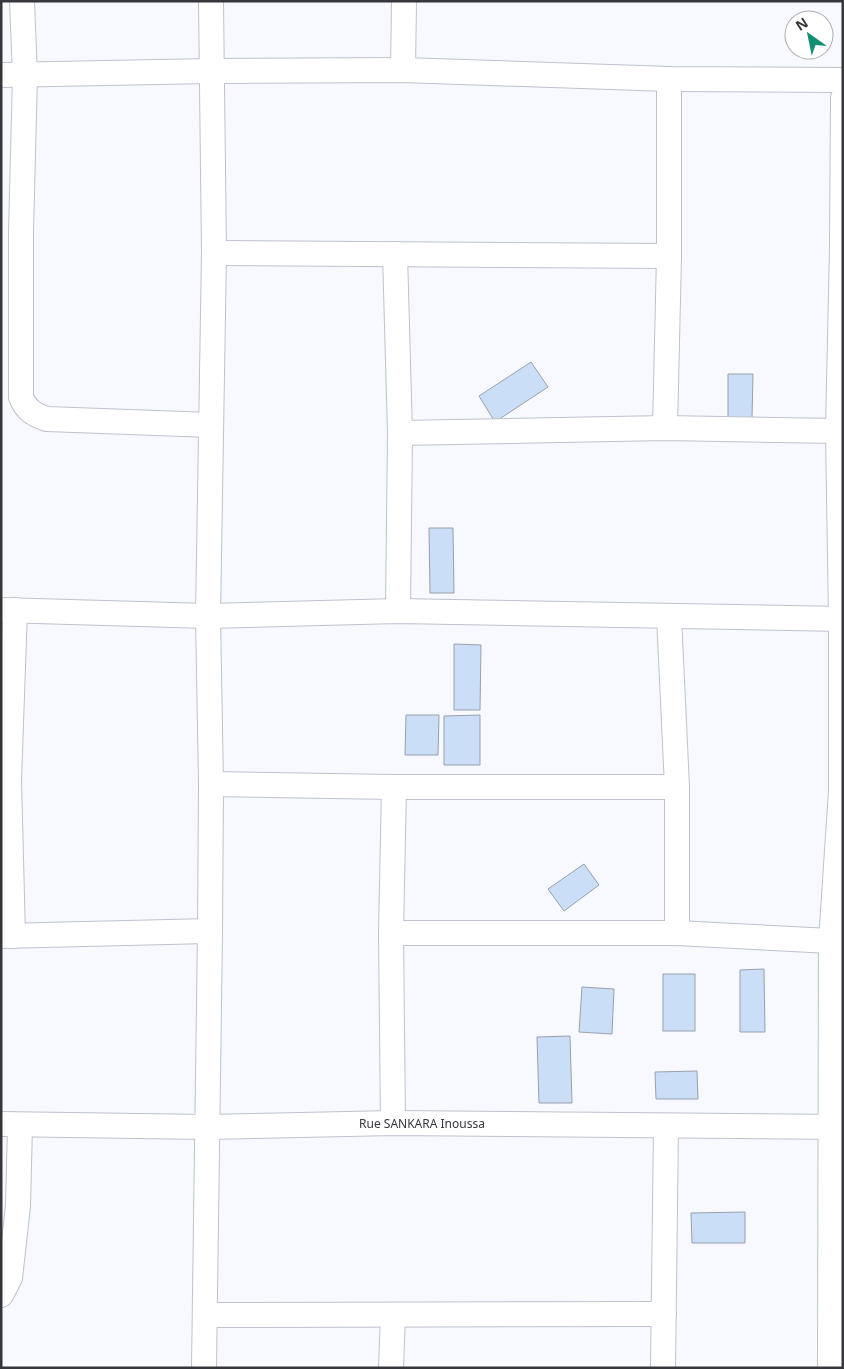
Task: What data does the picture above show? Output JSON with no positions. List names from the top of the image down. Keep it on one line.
{"streets":{"street":["Rue SANKARA Inoussa"]},"north":"top left"}
